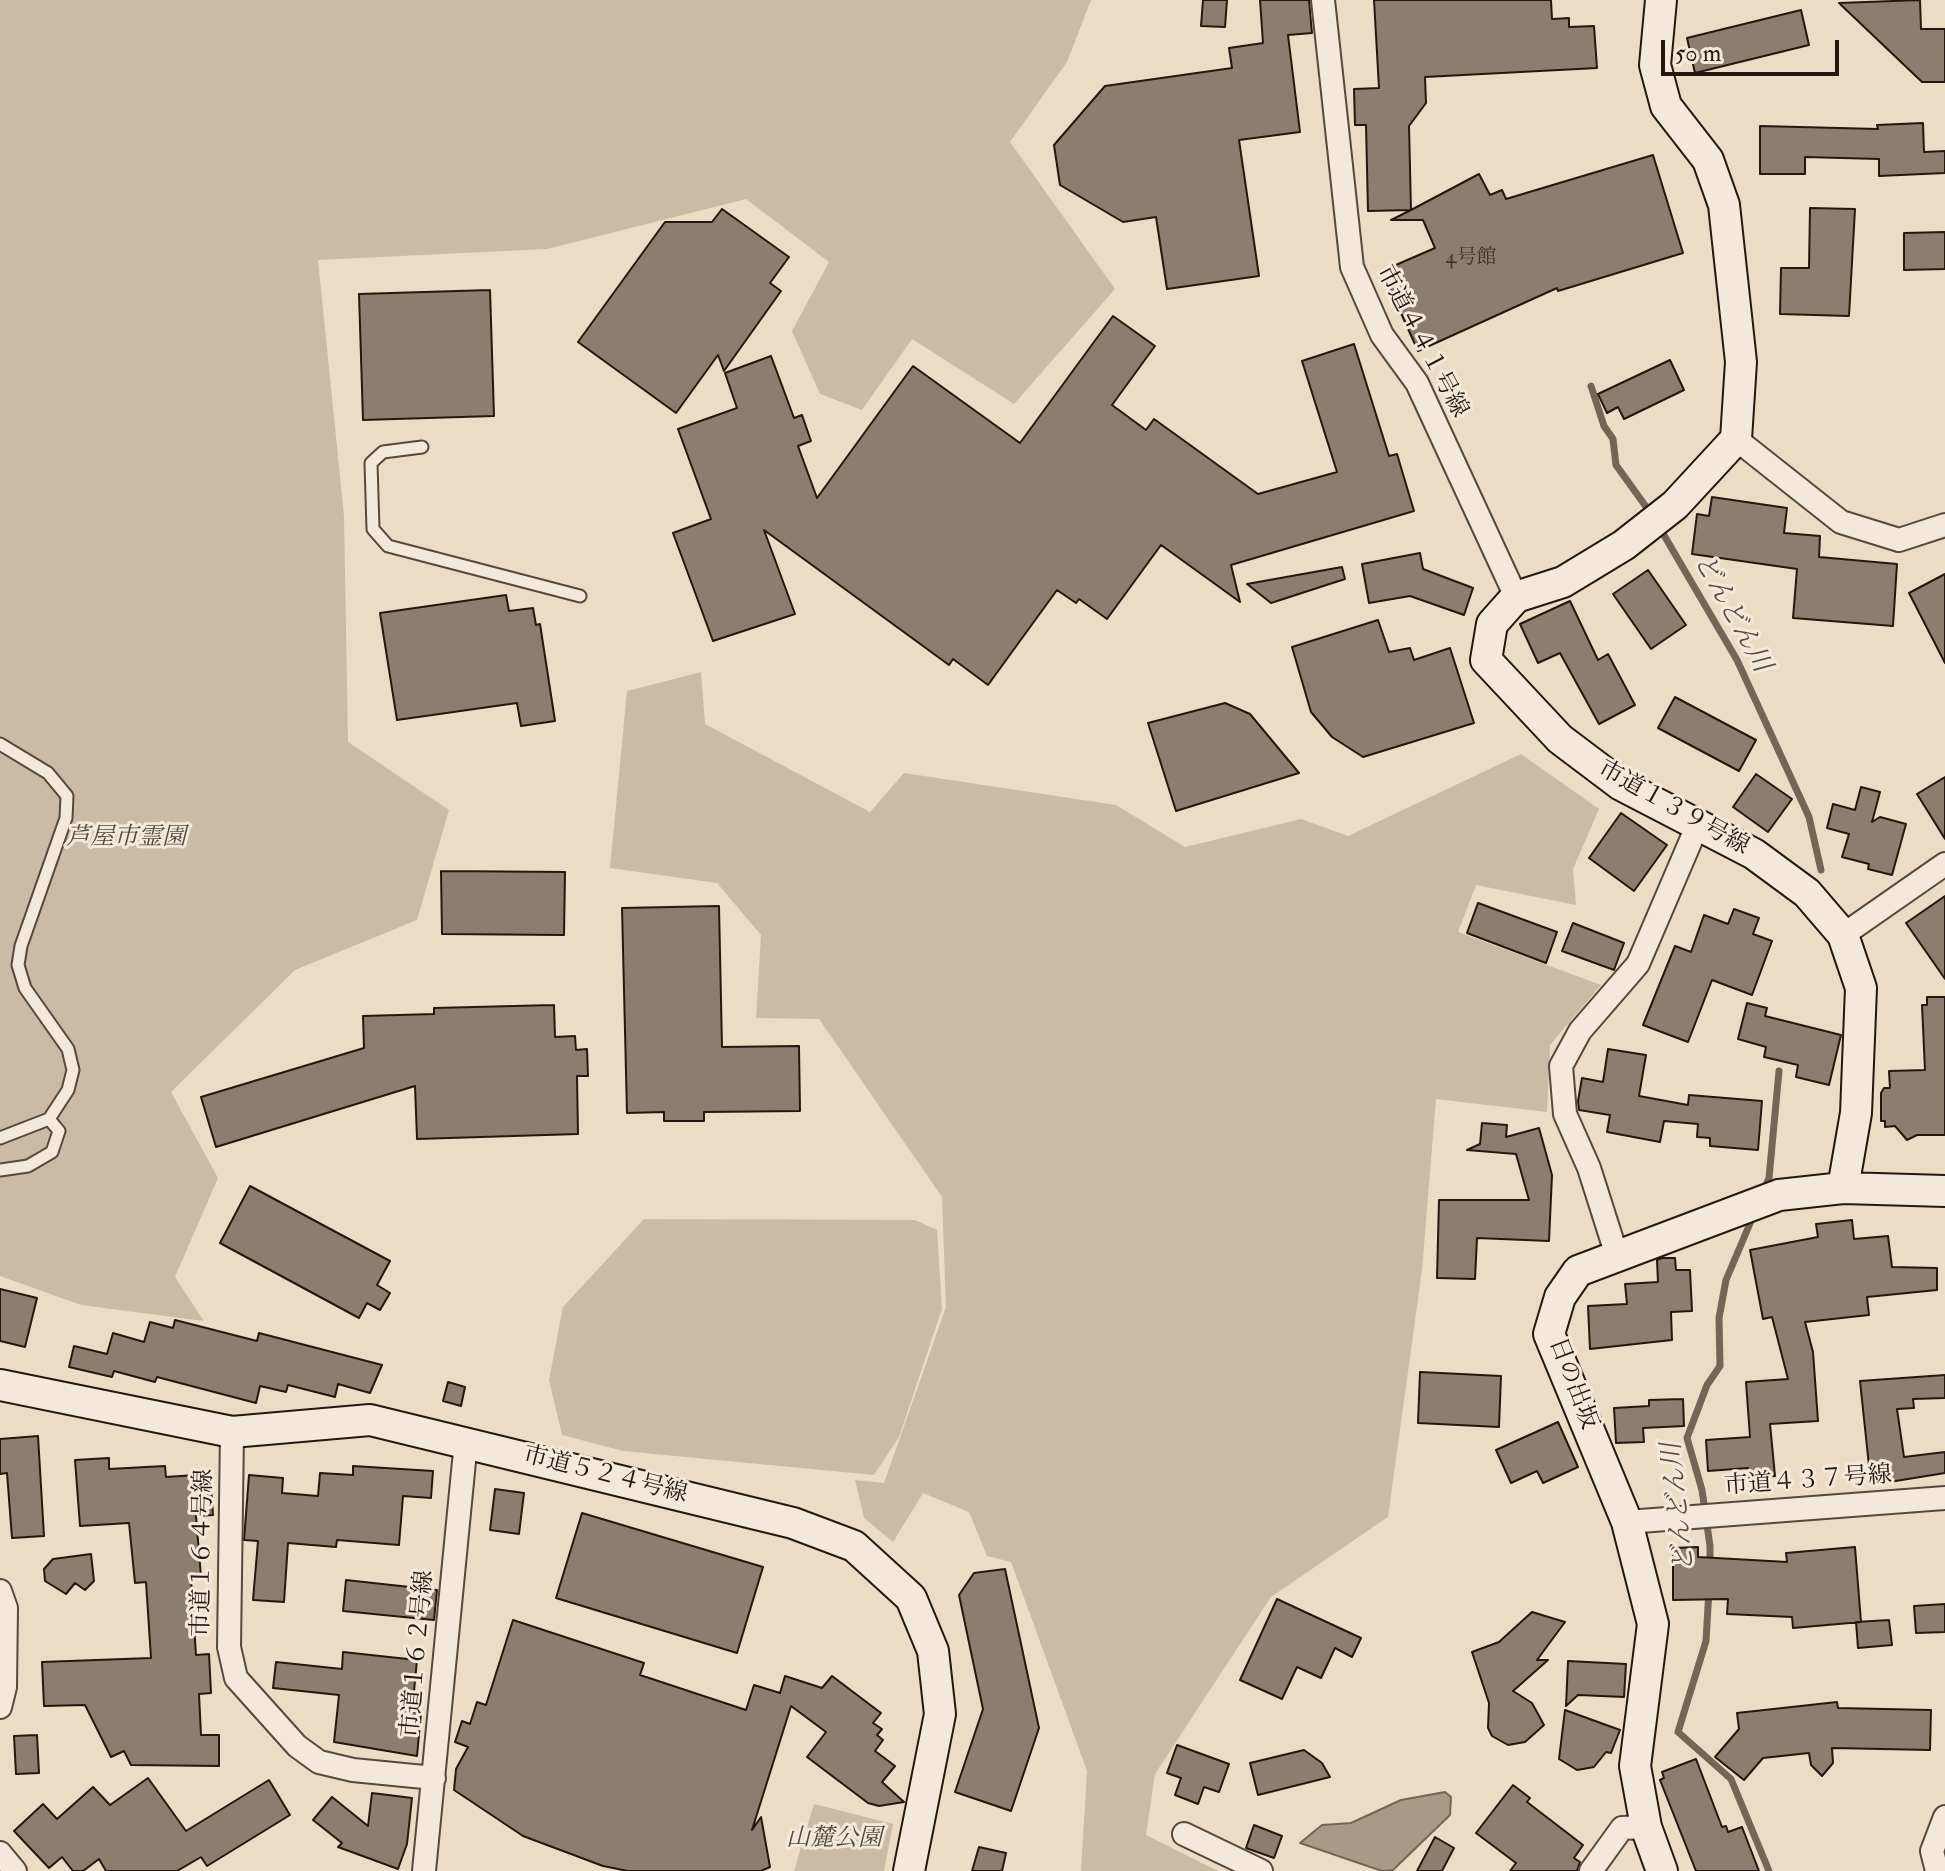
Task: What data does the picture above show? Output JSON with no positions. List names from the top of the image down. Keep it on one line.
{"streets":{"street":["市道４４１号線","市道１３９号線","日の出坂","市道５２４号線","市道４３７号線","市道１６４号線","市道１６２号線"]},"crossings":[["市道４４１号線","市道１３９号線"],["市道１３９号線","日の出坂"],["日の出坂","市道４３７号線"],["市道５２４号線","市道１６４号線"],["市道５２４号線","市道１６２号線"],["市道１６４号線","市道１６２号線"]],"water":["どんどん川"],"parks":["芦屋市霊園","山麓公園"],"house_numbers":["4号館"],"scale_bar":"50 m"}
